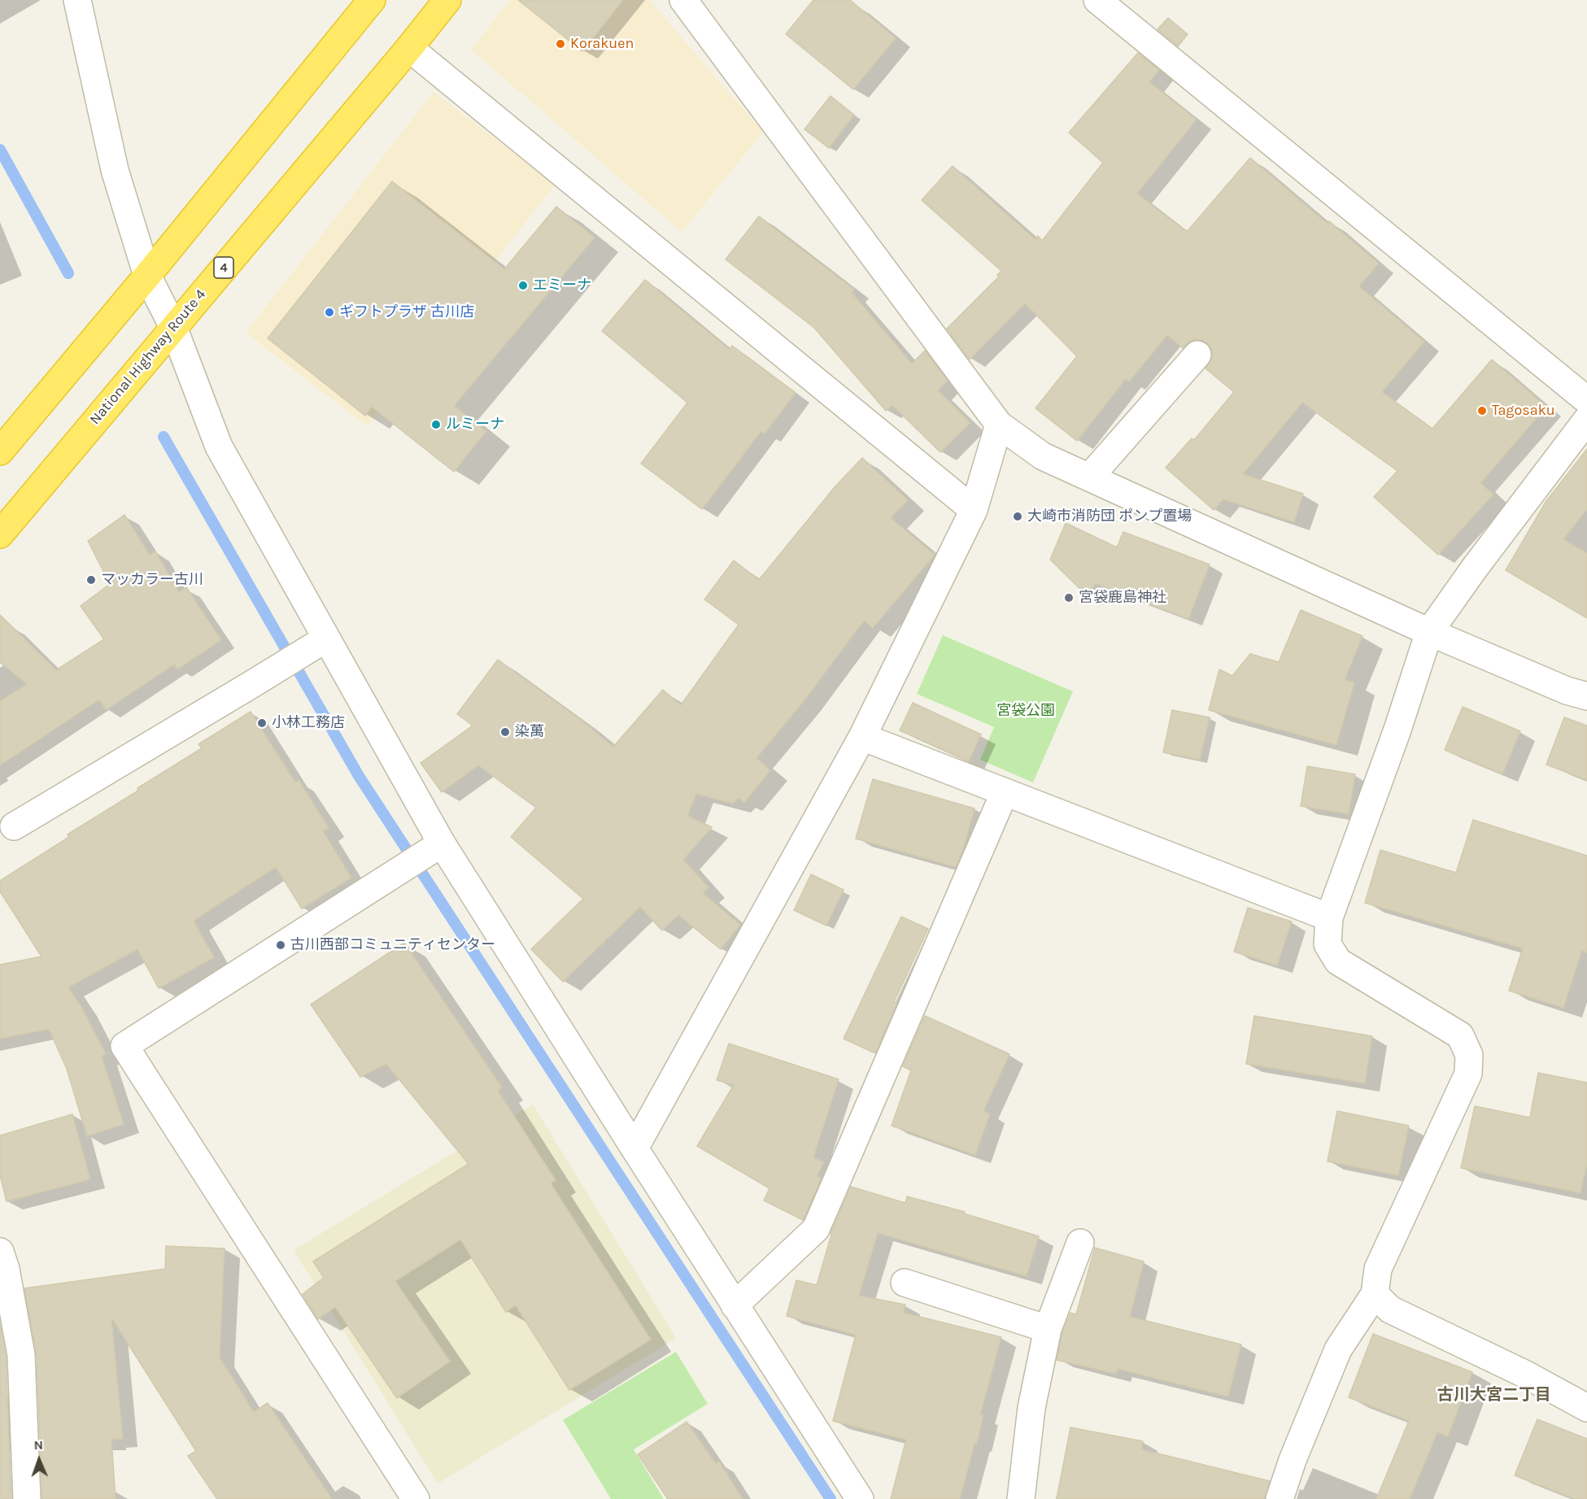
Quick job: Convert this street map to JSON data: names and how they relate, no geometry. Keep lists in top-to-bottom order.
{
  "streets": {
    "highway": ["4", "National Highway Route 4"]
  },
  "districts": ["古川大宮二丁目"],
  "parks": ["宮袋公園"],
  "places": [
    "Korakuen",
    "エミーナ",
    "ギフトプラザ 古川店",
    "Tagosaku",
    "ルミーナ",
    "大崎市消防団 ポンプ置場",
    "マッカラー古川",
    "宮袋鹿島神社",
    "小林工務店",
    "染萬",
    "古川西部コミュニティセンター"
  ],
  "north": "top"
}
